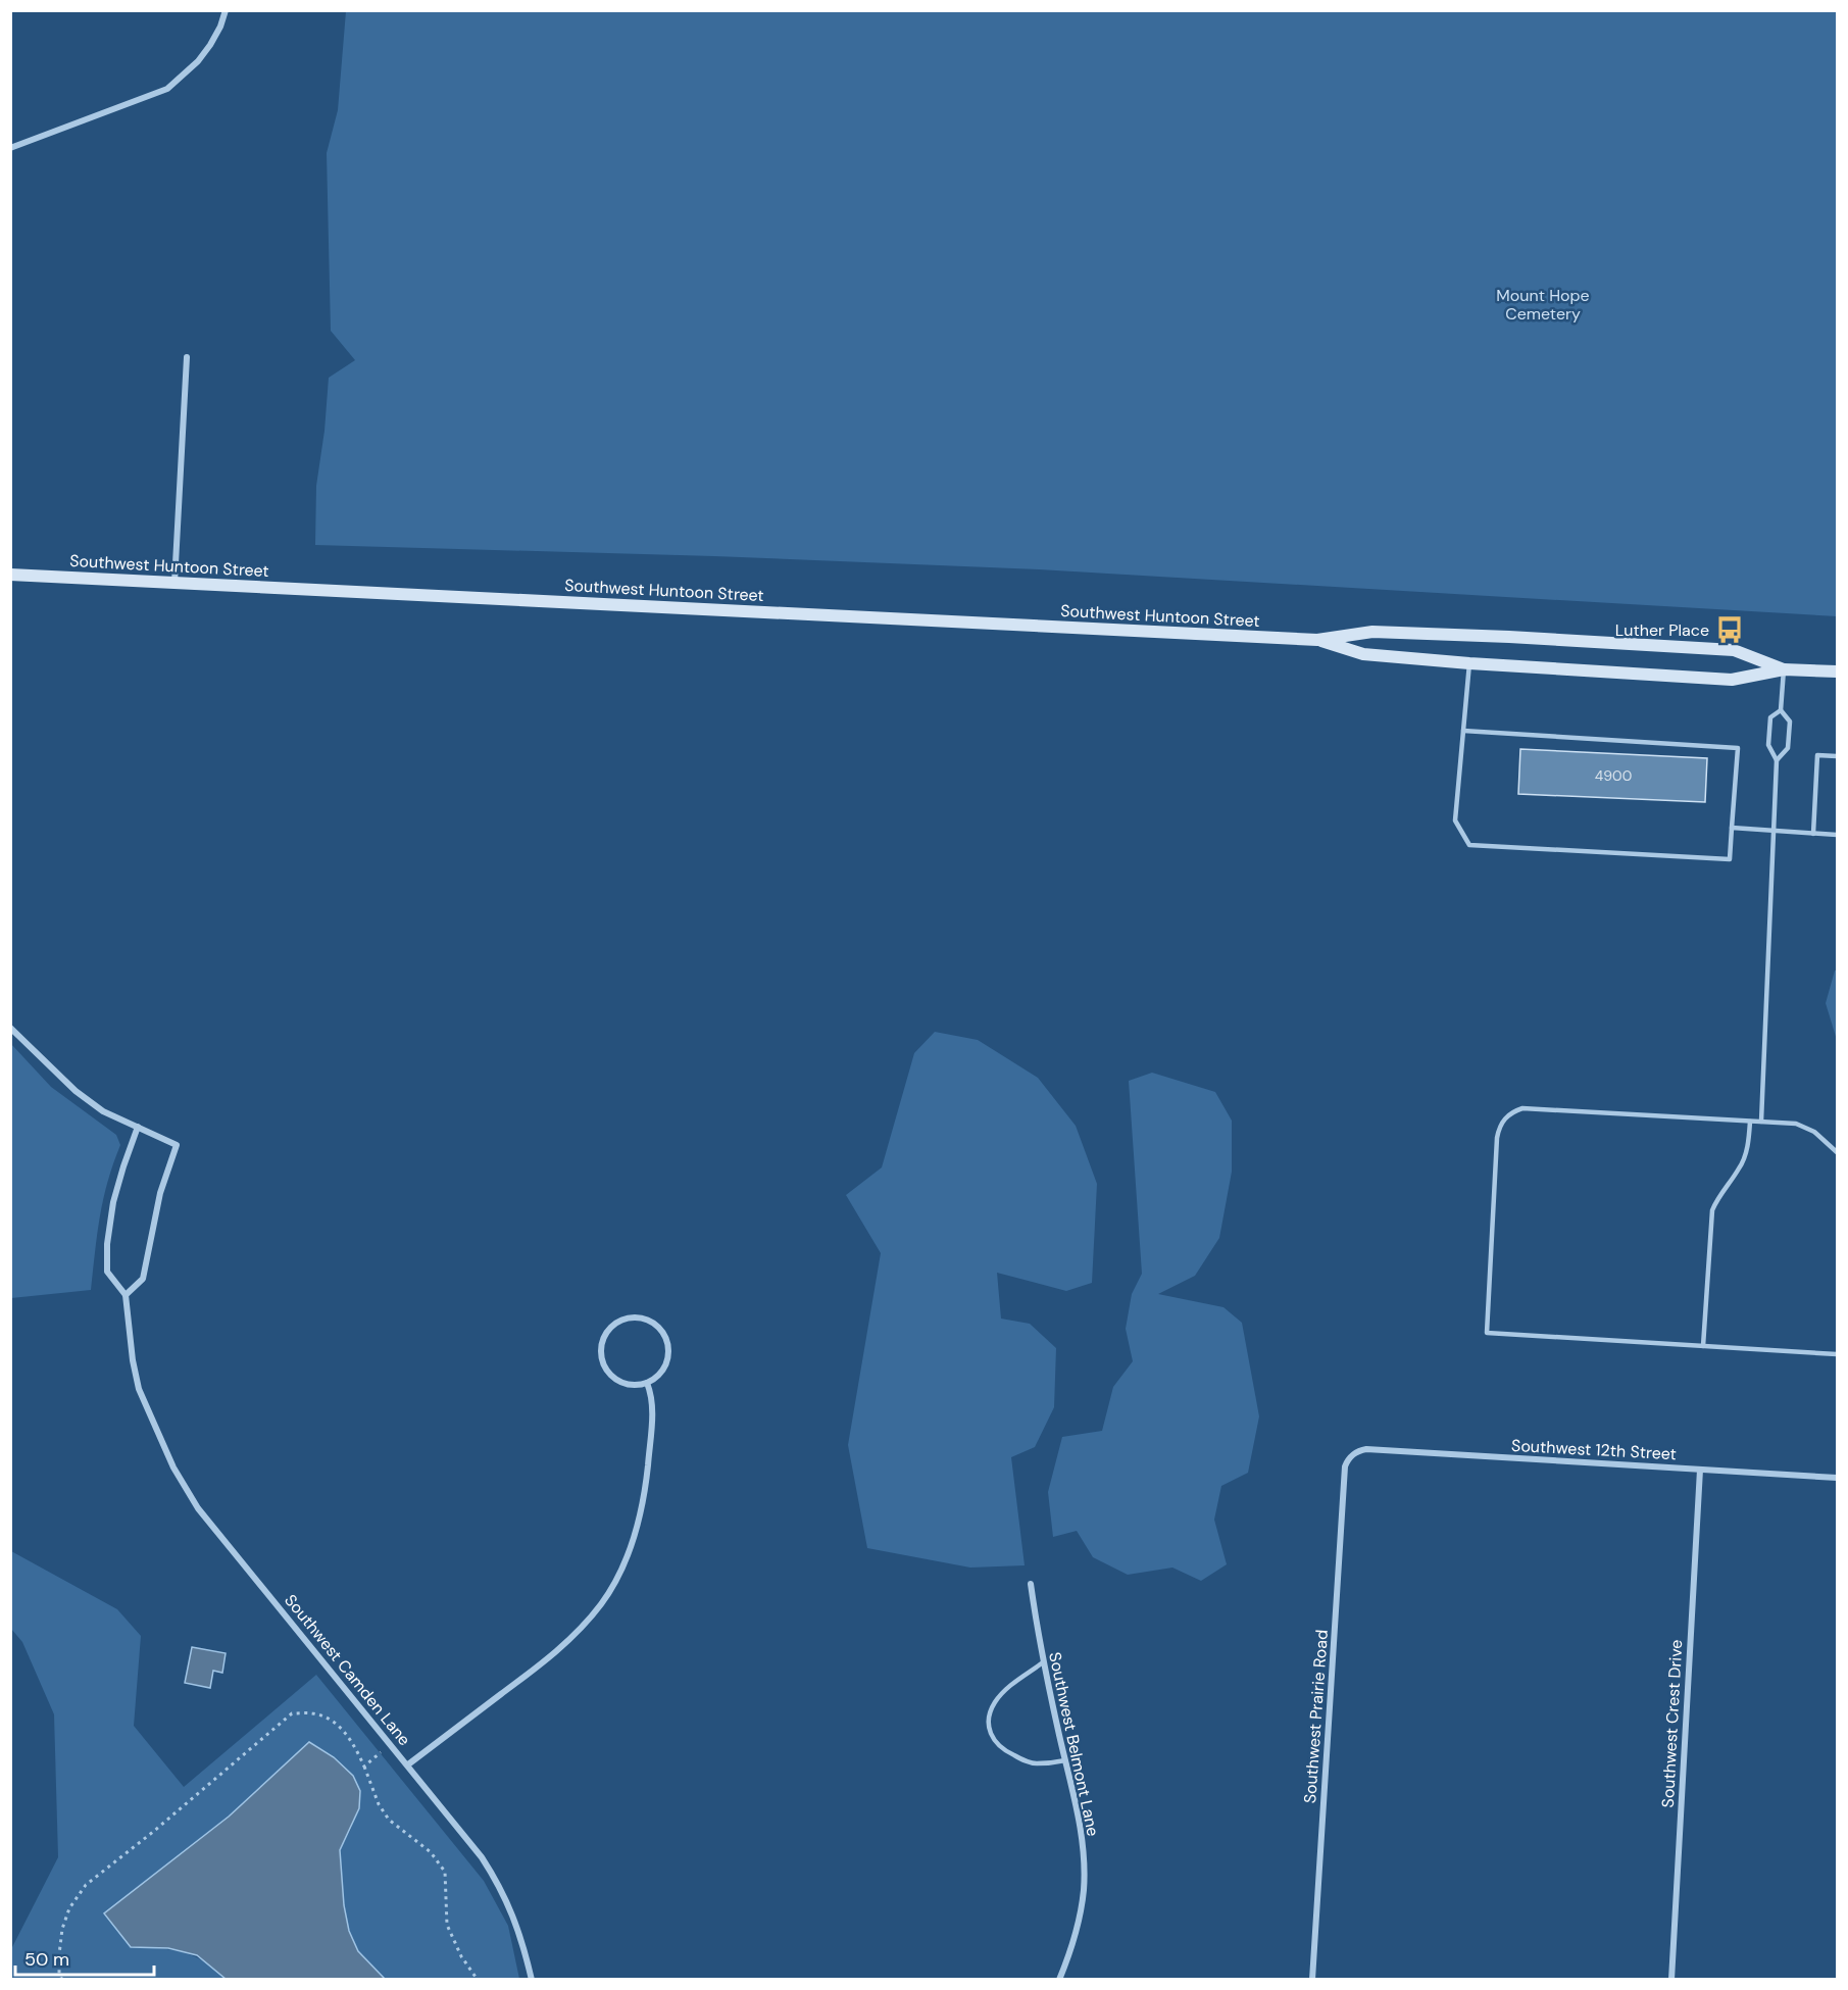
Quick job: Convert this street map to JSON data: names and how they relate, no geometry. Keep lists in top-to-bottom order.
{
  "streets": {
    "main road": ["Southwest Huntoon Street"],
    "street": [
      "Southwest 12th Street",
      "Southwest Camden Lane",
      "Southwest Prairie Road",
      "Southwest Crest Drive",
      "Southwest Belmont Lane"
    ]
  },
  "crossings": [
    ["Southwest 12th Street", "Southwest Prairie Road"],
    ["Southwest 12th Street", "Southwest Crest Drive"]
  ],
  "parks": ["Mount Hope Cemetery"],
  "places": {
    "bus stop": ["Luther Place"]
  },
  "house_numbers": ["4900"],
  "scale_bar": "50 m"
}
